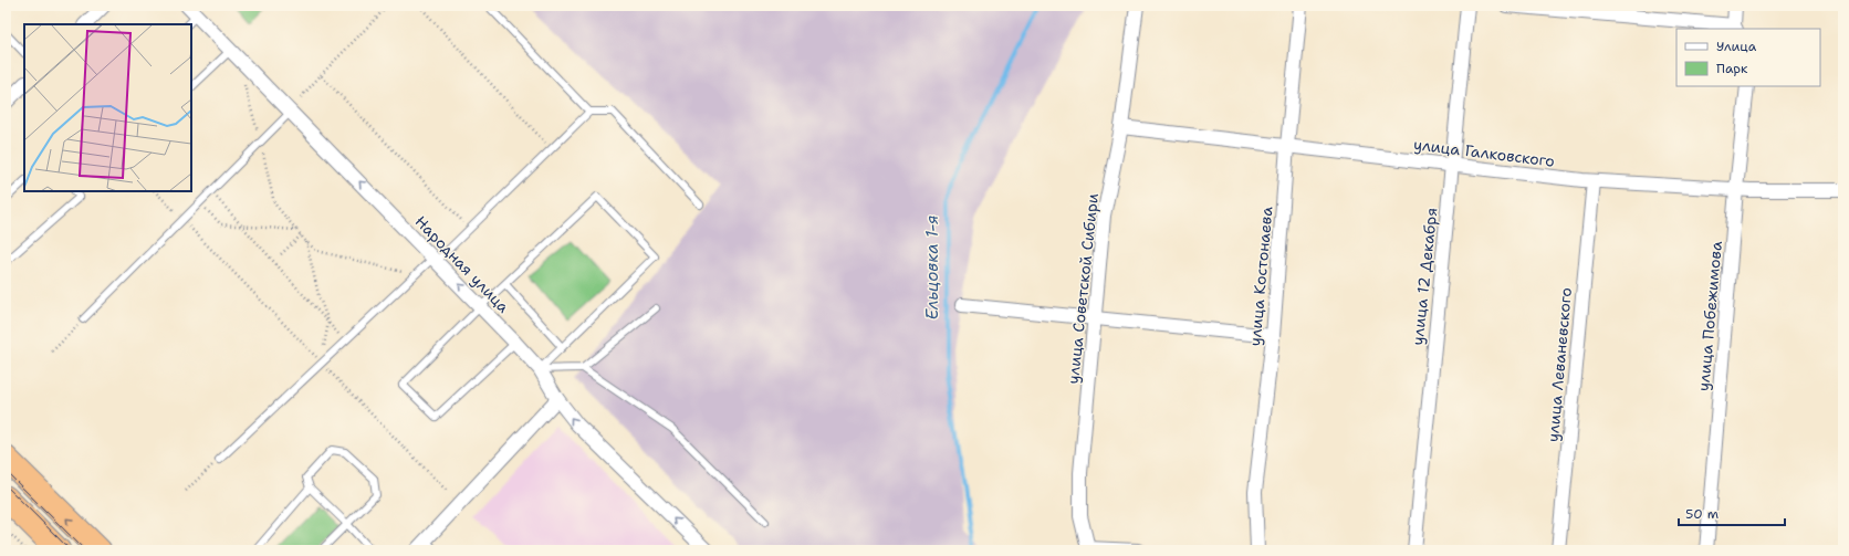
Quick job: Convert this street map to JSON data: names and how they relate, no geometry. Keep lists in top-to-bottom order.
{
  "streets": {
    "street": [
      "улица Галковского",
      "Народная улица",
      "улица Костонаева",
      "улица 12 Декабря",
      "улица Советской Сибири",
      "улица Побежимова",
      "улица Леваневского"
    ]
  },
  "crossings": [
    ["улица Галковского", "улица Костонаева"],
    ["улица Галковского", "улица 12 Декабря"],
    ["улица Галковского", "улица Советской Сибири"],
    ["улица Галковского", "улица Побежимова"],
    ["улица Галковского", "улица Леваневского"]
  ],
  "one_way": ["Народная улица"],
  "water": ["Ельцовка 1-я"],
  "legend": ["Улица", "Парк"],
  "scale_bar": "50 m"
}
